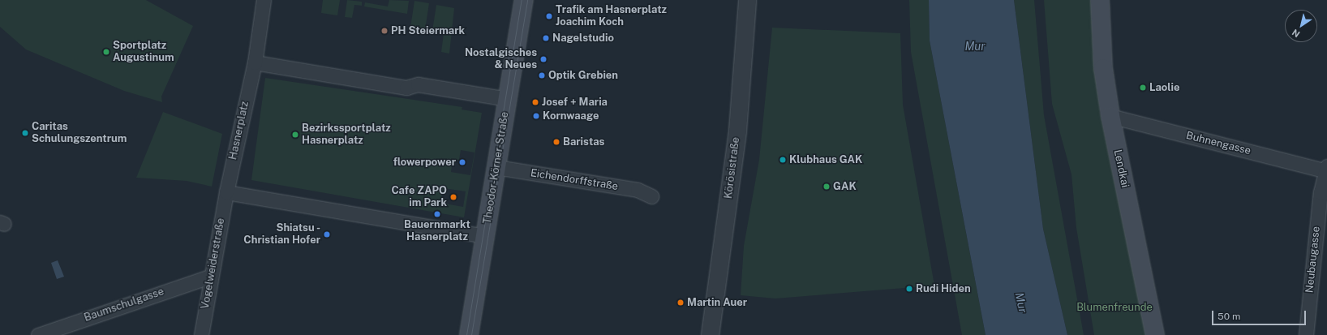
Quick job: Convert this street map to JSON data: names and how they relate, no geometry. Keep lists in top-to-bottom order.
{
  "streets": {
    "main road": ["Theodor-Körner-Straße", "Lendkai"],
    "street": [
      "Hasnerplatz",
      "Buhnengasse",
      "Körösistraße",
      "Eichendorffstraße",
      "Neubaugasse",
      "Vogelweiderstraße",
      "Baumschulgasse"
    ]
  },
  "crossings": [
    ["Hasnerplatz", "Vogelweiderstraße"],
    ["Buhnengasse", "Lendkai"],
    ["Buhnengasse", "Neubaugasse"],
    ["Theodor-Körner-Straße", "Eichendorffstraße"],
    ["Vogelweiderstraße", "Baumschulgasse"]
  ],
  "water": ["Mur"],
  "parks": ["Blumenfreunde"],
  "places": [
    "Trafik am Hasnerplatz Joachim Koch",
    "PH Steiermark",
    "Nagelstudio",
    "Sportplatz Augustinum",
    "Nostalgisches & Neues",
    "Optik Grebien",
    "Laolie",
    "Josef + Maria",
    "Kornwaage",
    "Caritas Schulungszentrum",
    "Bezirkssportplatz Hasnerplatz",
    "Baristas",
    "Klubhaus GAK",
    "flowerpower",
    "GAK",
    "Cafe ZAPO im Park",
    "Bauernmarkt Hasnerplatz",
    "Shiatsu - Christian Hofer",
    "Rudi Hiden",
    "Martin Auer"
  ],
  "scale_bar": "50 m",
  "north": "bottom left"
}
